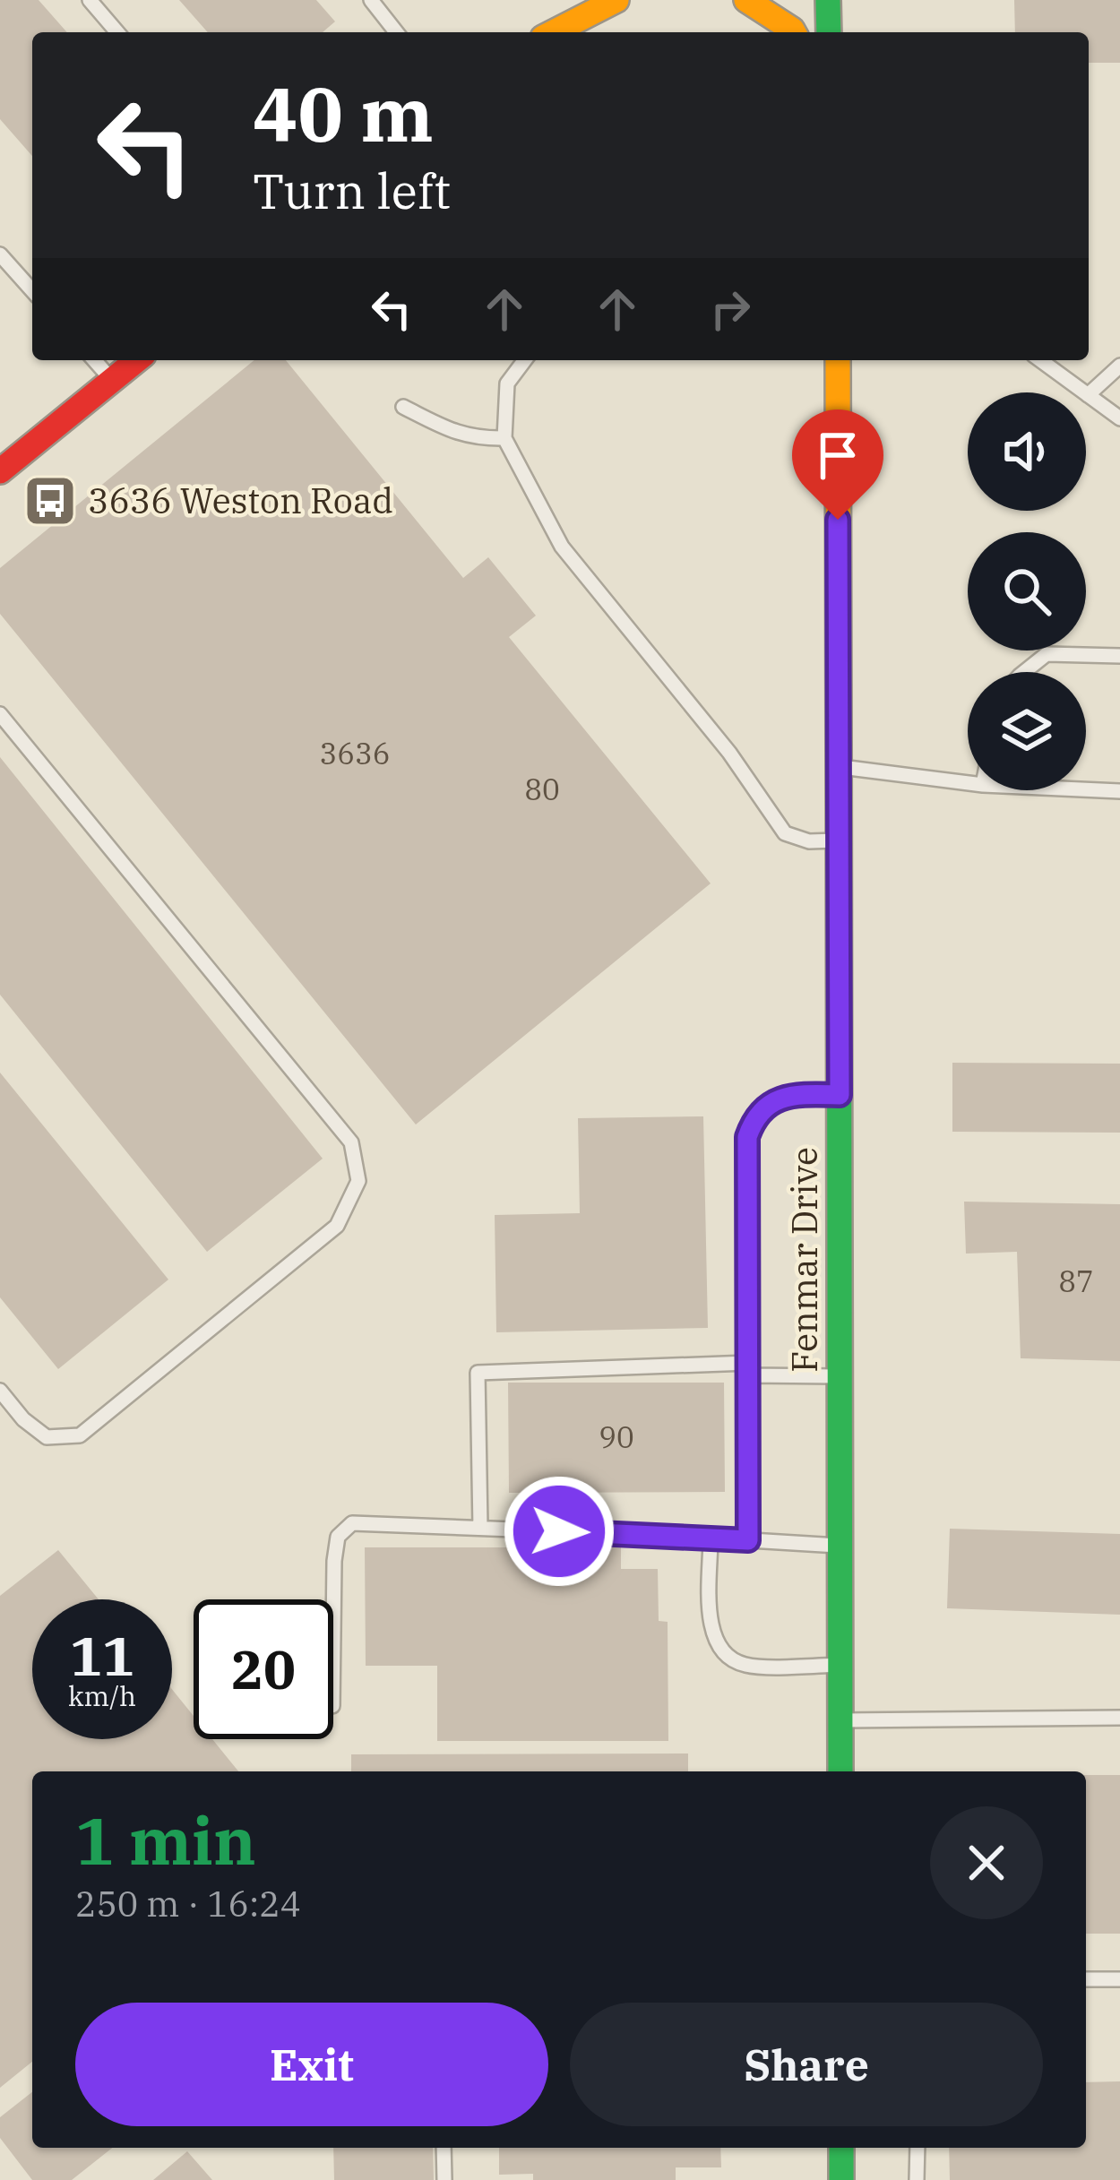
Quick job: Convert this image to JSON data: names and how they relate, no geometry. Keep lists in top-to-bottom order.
{
  "streets": {
    "street": ["Fenmar Drive"]
  },
  "places": {
    "bus stop": ["3636 Weston Road"]
  },
  "house_numbers": [
    "3636",
    "80",
    "87",
    "90"
  ],
  "page": {
    "turn": ["40 m", "Turn left"],
    "speed": "11 km/h",
    "limit": "20",
    "heading": ["1 min", "250 m · 16:24"],
    "buttons": ["Exit", "Share"]
  }
}
